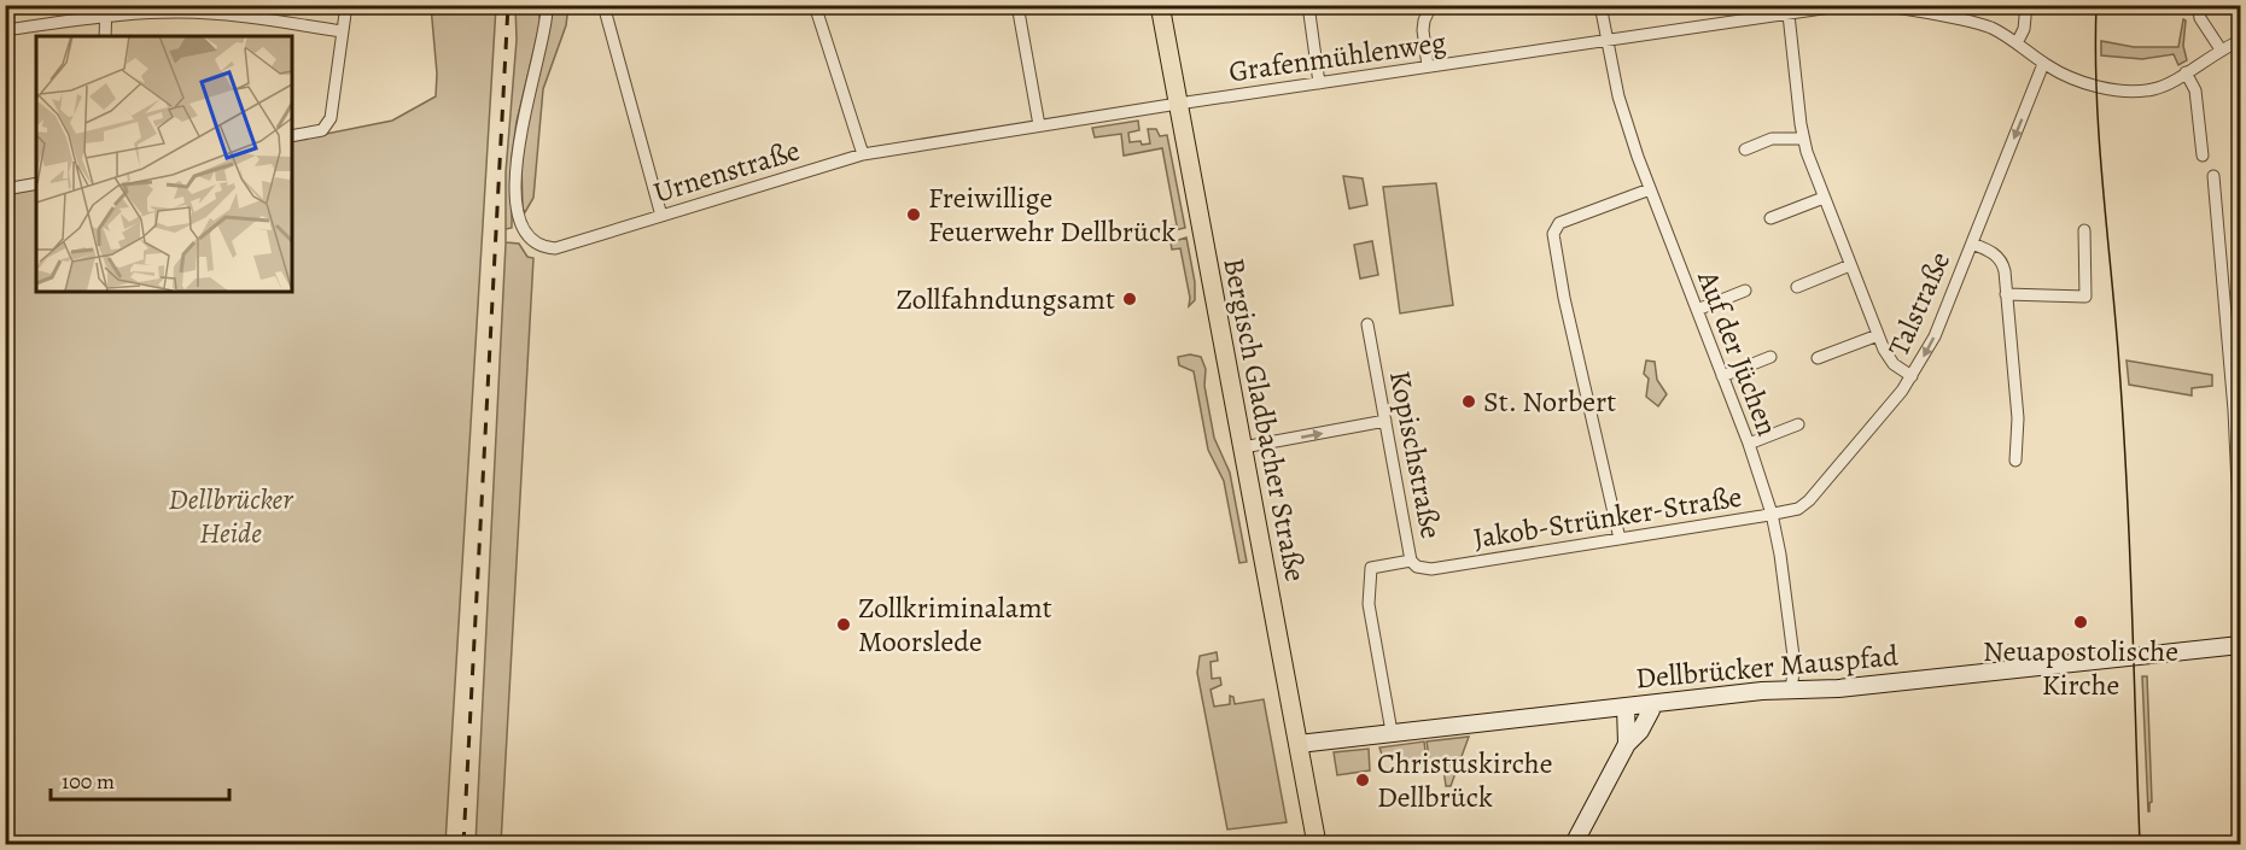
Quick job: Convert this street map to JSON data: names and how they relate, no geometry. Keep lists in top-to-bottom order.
{
  "streets": {
    "main road": ["Bergisch Gladbacher Straße", "Dellbrücker Mauspfad"],
    "street": [
      "Grafenmühlenweg",
      "Urnenstraße",
      "Talstraße",
      "Auf der Jüchen",
      "Kopischstraße",
      "Jakob-Strünker-Straße"
    ]
  },
  "crossings": [
    ["Grafenmühlenweg", "Urnenstraße"],
    ["Grafenmühlenweg", "Auf der Jüchen"],
    ["Grafenmühlenweg", "Bergisch Gladbacher Straße"],
    ["Urnenstraße", "Bergisch Gladbacher Straße"],
    ["Talstraße", "Auf der Jüchen"],
    ["Talstraße", "Jakob-Strünker-Straße"],
    ["Auf der Jüchen", "Jakob-Strünker-Straße"],
    ["Auf der Jüchen", "Dellbrücker Mauspfad"],
    ["Bergisch Gladbacher Straße", "Dellbrücker Mauspfad"],
    ["Kopischstraße", "Jakob-Strünker-Straße"],
    ["Kopischstraße", "Dellbrücker Mauspfad"]
  ],
  "one_way": ["Talstraße"],
  "parks": ["Dellbrücker Heide"],
  "places": [
    "Freiwillige Feuerwehr Dellbrück",
    "Zollfahndungsamt",
    "St. Norbert",
    "Neuapostolische Kirche",
    "Zollkriminalamt Moorslede",
    "Christuskirche Dellbrück"
  ],
  "scale_bar": "100 m"
}
